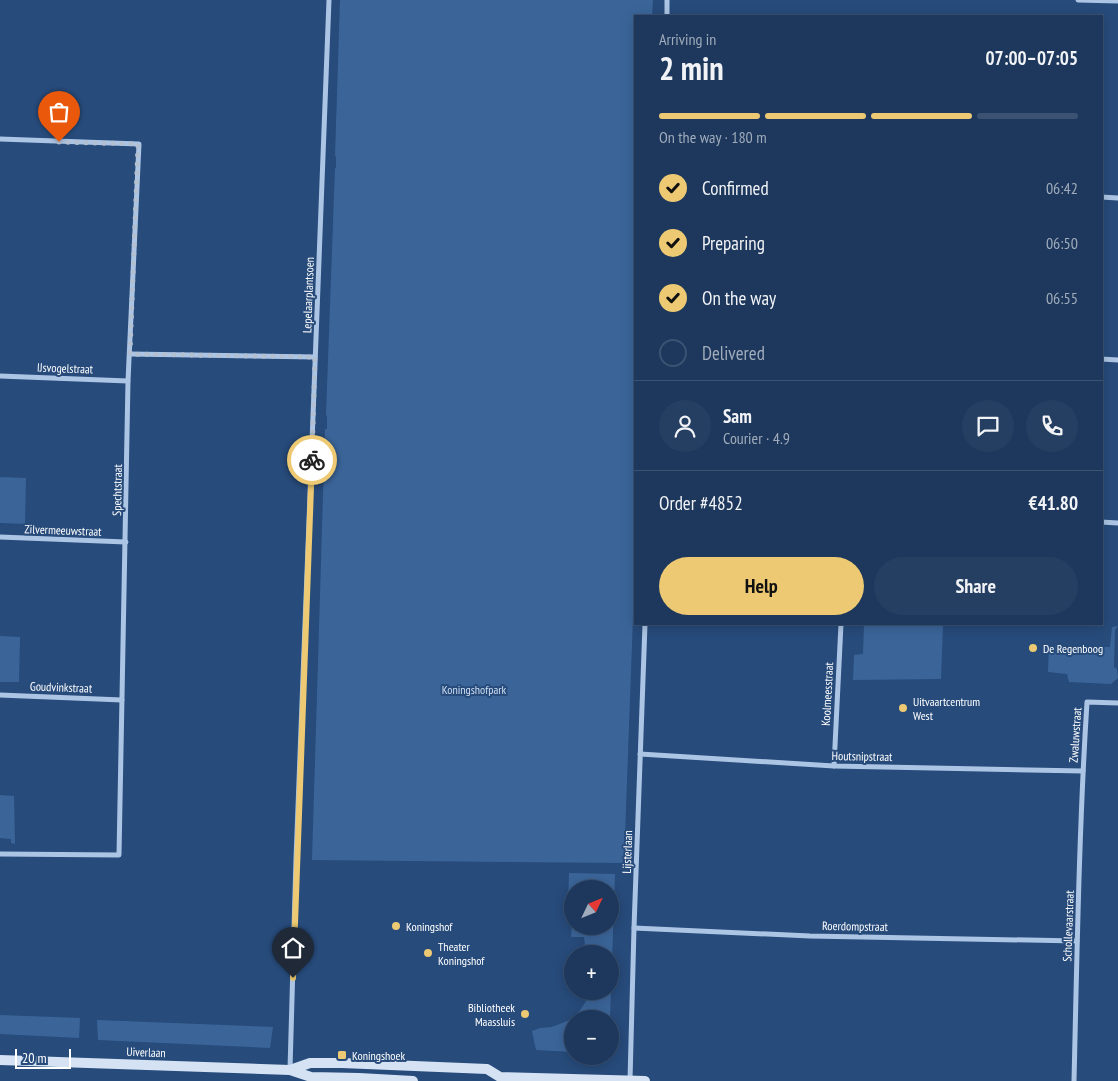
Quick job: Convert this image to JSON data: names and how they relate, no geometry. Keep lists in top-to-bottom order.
{
  "streets": {
    "street": [
      "Lepelaarplantsoen",
      "IJsvogelstraat",
      "Spechtstraat",
      "Zilvermeeuwstraat",
      "Goudvinkstraat",
      "Koolmeesstraat",
      "Zwaluwstraat",
      "Houtsnipstraat",
      "Lijsterlaan",
      "Roerdompstraat",
      "Schollevaarstraat",
      "Uiverlaan"
    ]
  },
  "crossings": [
    ["Lepelaarplantsoen", "Uiverlaan"],
    ["IJsvogelstraat", "Spechtstraat"],
    ["Spechtstraat", "Zilvermeeuwstraat"],
    ["Spechtstraat", "Goudvinkstraat"],
    ["Koolmeesstraat", "Houtsnipstraat"],
    ["Zwaluwstraat", "Houtsnipstraat"],
    ["Zwaluwstraat", "Schollevaarstraat"],
    ["Houtsnipstraat", "Lijsterlaan"],
    ["Houtsnipstraat", "Schollevaarstraat"],
    ["Lijsterlaan", "Roerdompstraat"],
    ["Lijsterlaan", "Uiverlaan"],
    ["Roerdompstraat", "Schollevaarstraat"]
  ],
  "parks": ["Koningshofpark"],
  "places": {
    "other": [
      "De Regenboog",
      "Uitvaartcentrum West",
      "Koningshof",
      "Theater Koningshof",
      "Bibliotheek Maassluis"
    ],
    "transit": ["Koningshoek"]
  },
  "scale_bar": "20 m",
  "north": "top right",
  "page": {
    "heading": ["2 min", "Arriving in", "07:00–07:05"],
    "panel": [
      "Sam",
      "Courier · 4.9",
      "Order #4852",
      "€41.80"
    ],
    "bar": "On the way · 180 m",
    "list": [
      ["Confirmed", "06:42"],
      ["Preparing", "06:50"],
      ["On the way", "06:55"],
      "Delivered"
    ],
    "buttons": ["Help", "Share"],
    "map_buttons": ["+", "−"],
    "scale": "20 m"
  }
}
